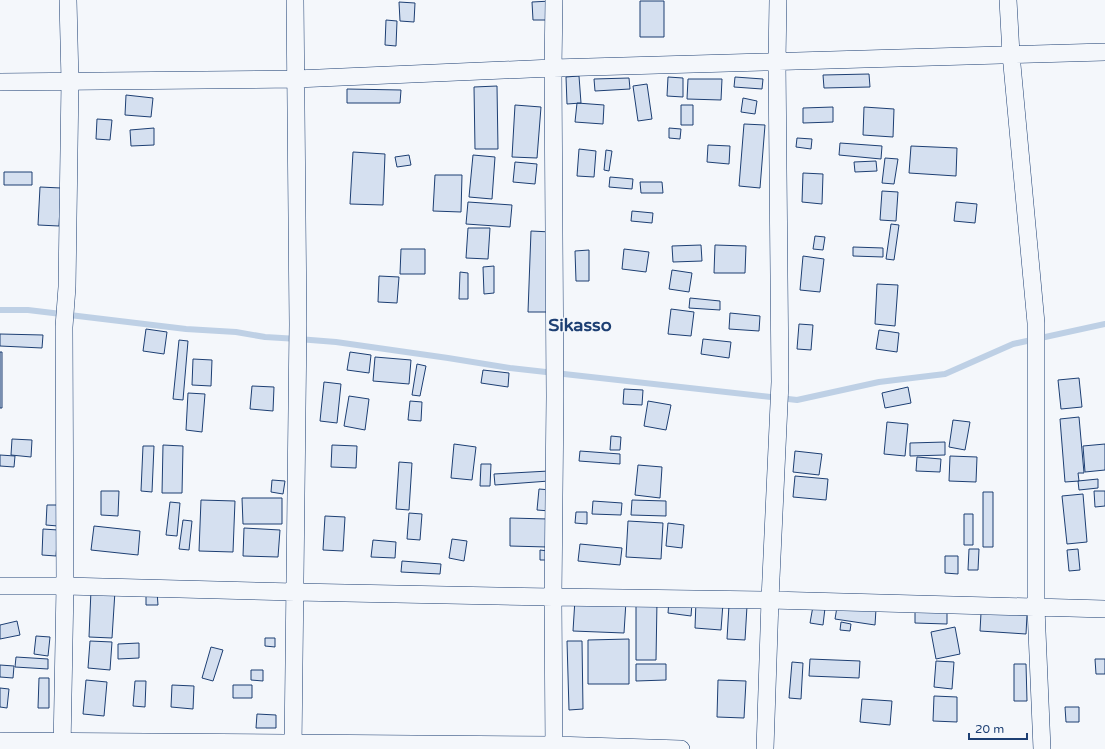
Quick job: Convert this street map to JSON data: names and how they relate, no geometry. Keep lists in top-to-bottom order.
{
  "districts": ["Sikasso"],
  "scale_bar": "20 m"
}
